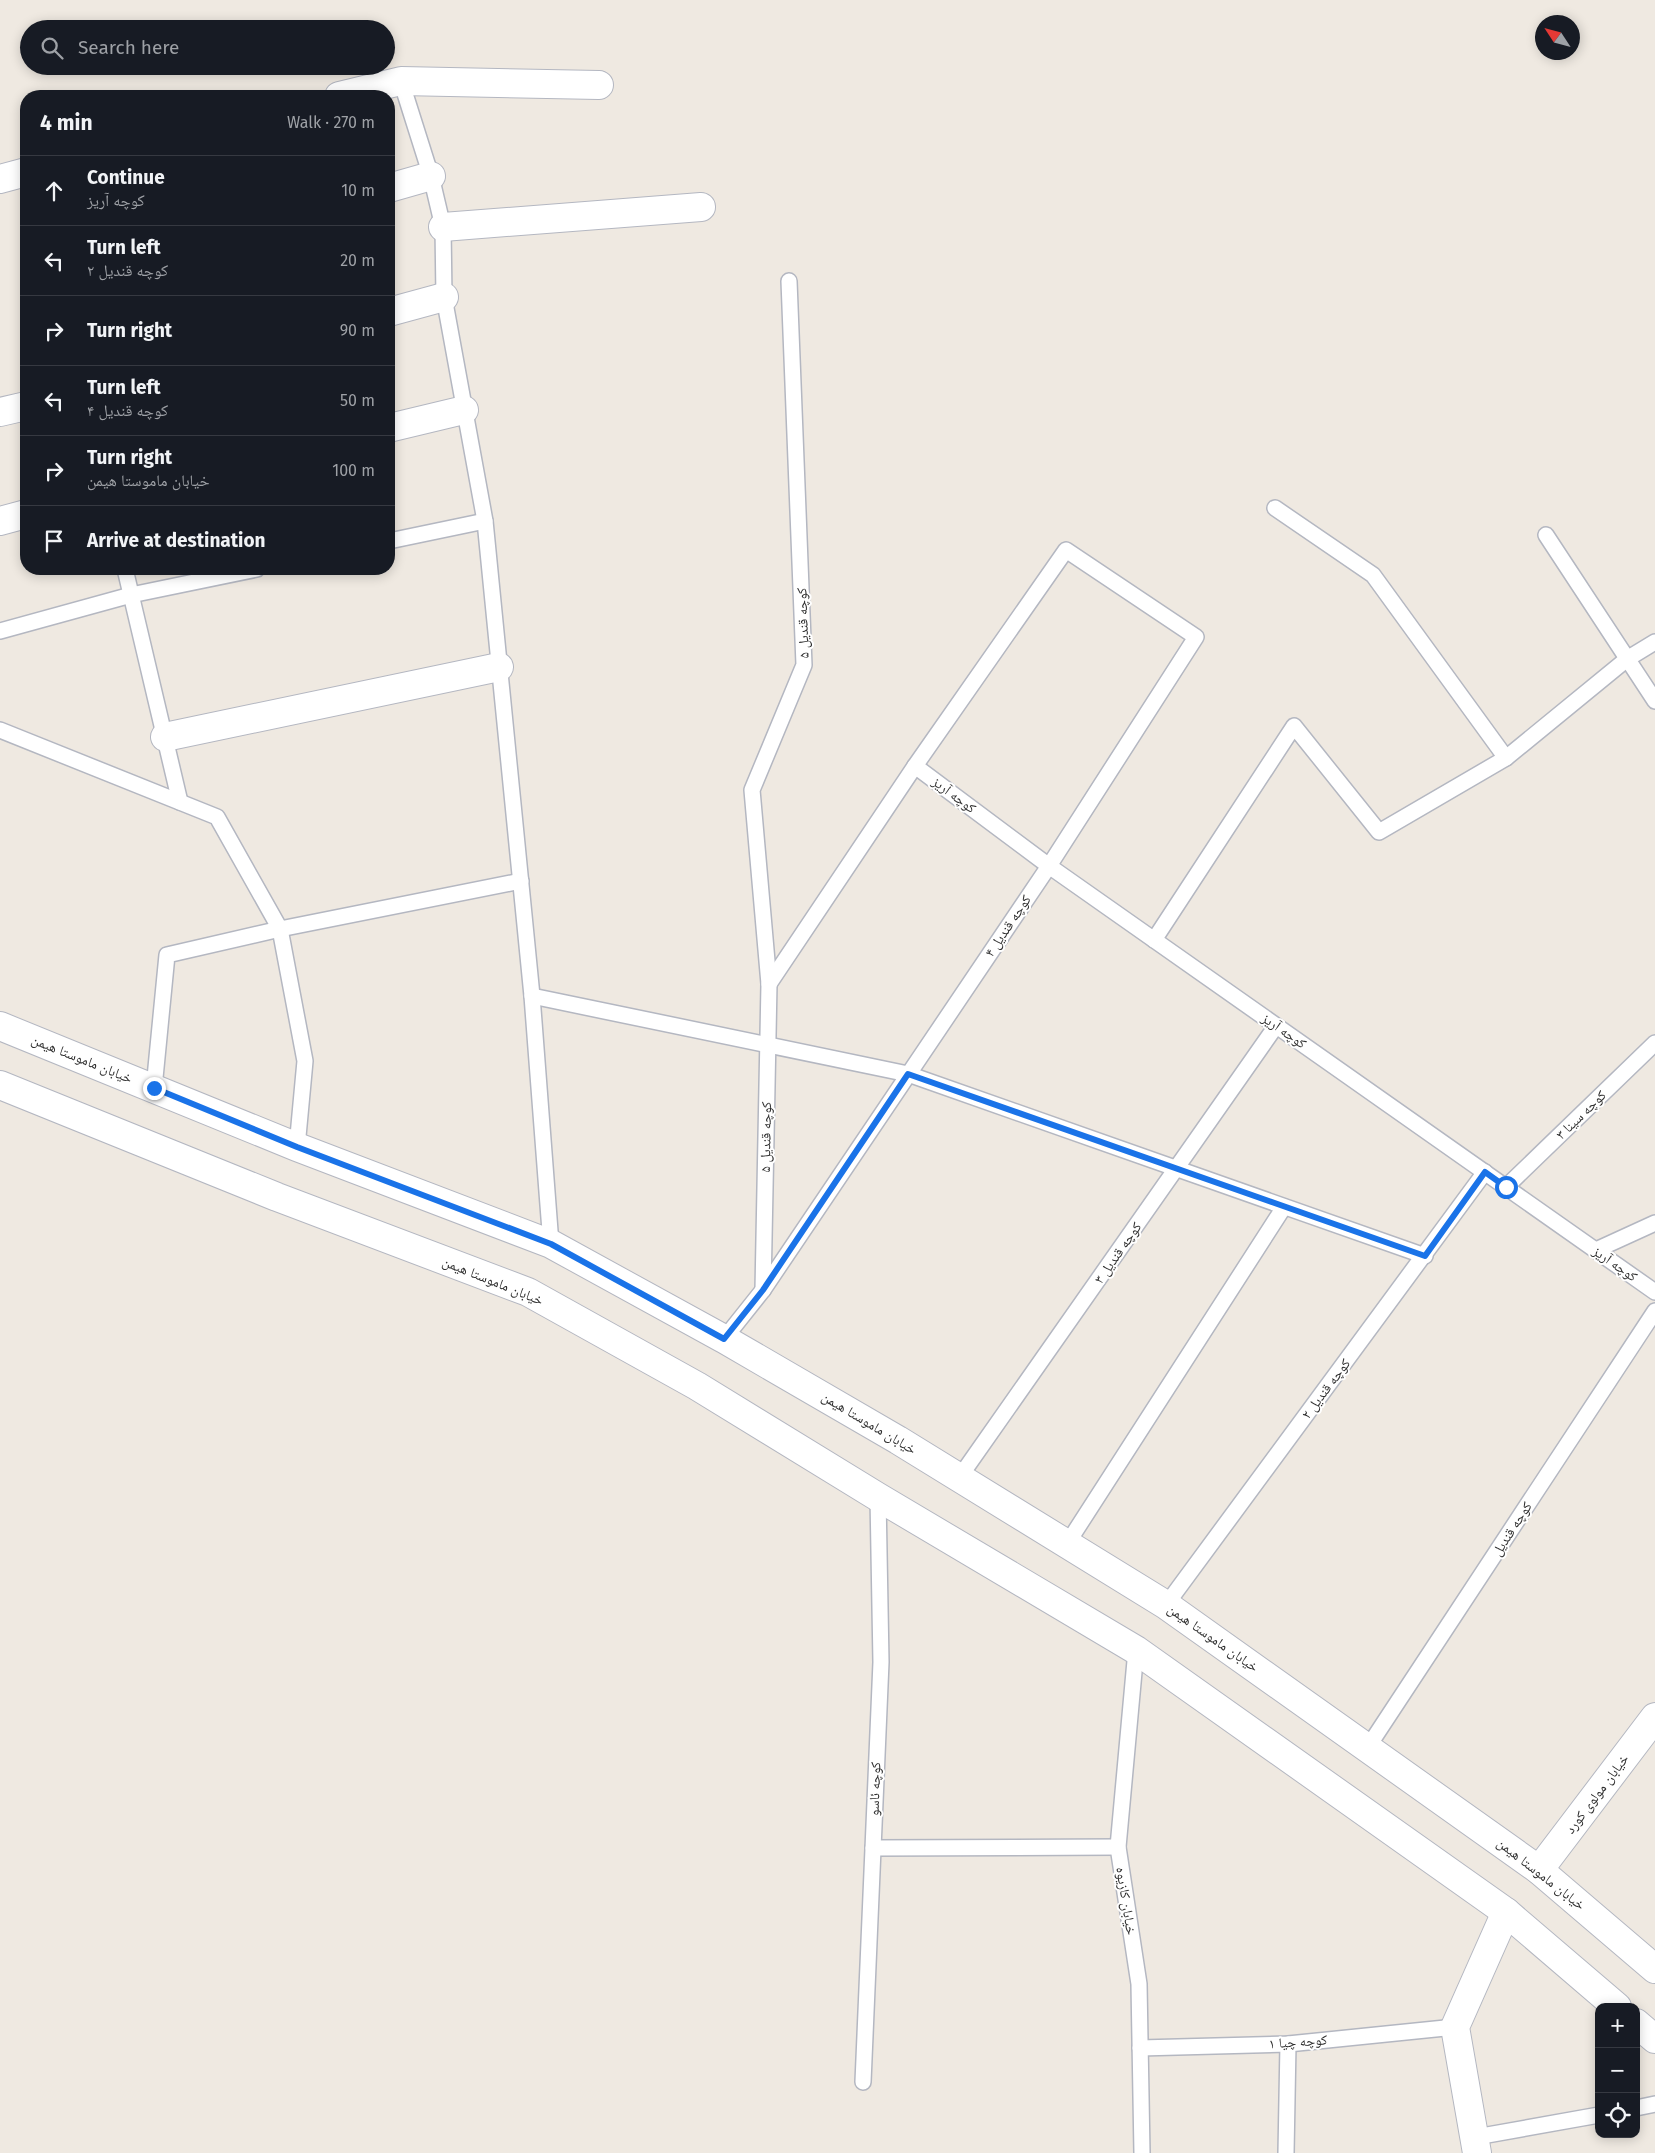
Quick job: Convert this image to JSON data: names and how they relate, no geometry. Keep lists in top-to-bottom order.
{
  "streets": {
    "street": ["خیابان ماموستا هیمن", "خیابان مولوی کورد"],
    "lane": [
      "کوچه قندیل ۵",
      "کوچه آریز",
      "کوچه قندیل ۴",
      "کوچه سینا ۳",
      "کوچه قندیل ۳",
      "کوچه قندیل ۲",
      "کوچه قندیل",
      "کوچه ئاسو",
      "خیابان کازیوه",
      "کوچه چیا ۱"
    ]
  },
  "crossings": [
    ["کوچه قندیل ۵", "کوچه قندیل ۴"],
    ["کوچه آریز", "کوچه قندیل ۴"],
    ["کوچه آریز", "کوچه سینا ۳"],
    ["کوچه آریز", "کوچه قندیل ۳"],
    ["کوچه آریز", "کوچه قندیل ۲"],
    ["کوچه قندیل ۴", "خیابان ماموستا هیمن"],
    ["خیابان ماموستا هیمن", "کوچه قندیل ۳"],
    ["خیابان ماموستا هیمن", "کوچه قندیل ۲"],
    ["خیابان ماموستا هیمن", "کوچه قندیل"],
    ["خیابان ماموستا هیمن", "کوچه ئاسو"],
    ["خیابان ماموستا هیمن", "خیابان مولوی کورد"],
    ["خیابان ماموستا هیمن", "خیابان کازیوه"],
    ["خیابان کازیوه", "کوچه چیا ۱"]
  ],
  "north": "top left",
  "page": {
    "search": "Search here",
    "heading": ["4 min", "Walk · 270 m"],
    "list": [
      ["Continue", "کوچه آریز", "10 m"],
      ["Turn left", "کوچه قندیل ۲", "20 m"],
      ["Turn right", "90 m"],
      ["Turn left", "کوچه قندیل ۴", "50 m"],
      ["Turn right", "خیابان ماموستا هیمن", "100 m"],
      "Arrive at destination"
    ],
    "map_buttons": ["+", "−"]
  }
}
